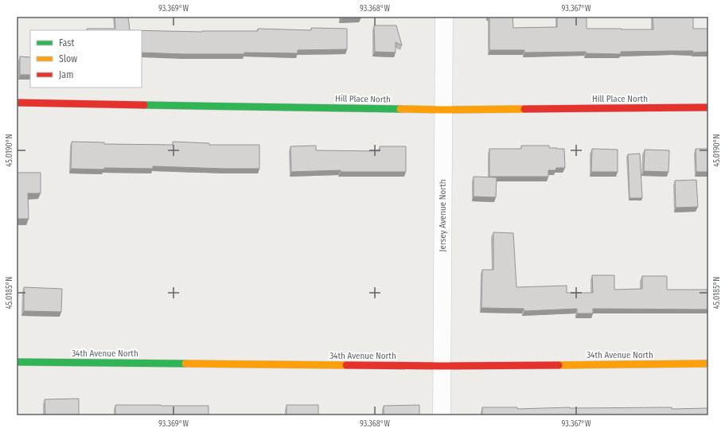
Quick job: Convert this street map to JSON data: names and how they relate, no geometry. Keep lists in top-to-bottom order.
{
  "streets": {
    "street": ["Hill Place North", "Jersey Avenue North", "34th Avenue North"]
  },
  "crossings": [
    ["Hill Place North", "Jersey Avenue North"],
    ["Jersey Avenue North", "34th Avenue North"]
  ],
  "legend": ["Fast", "Slow", "Jam"],
  "coordinates": [
    "93.369°W",
    "93.368°W",
    "93.367°W",
    "45.0190°N",
    "45.0185°N"
  ]
}
